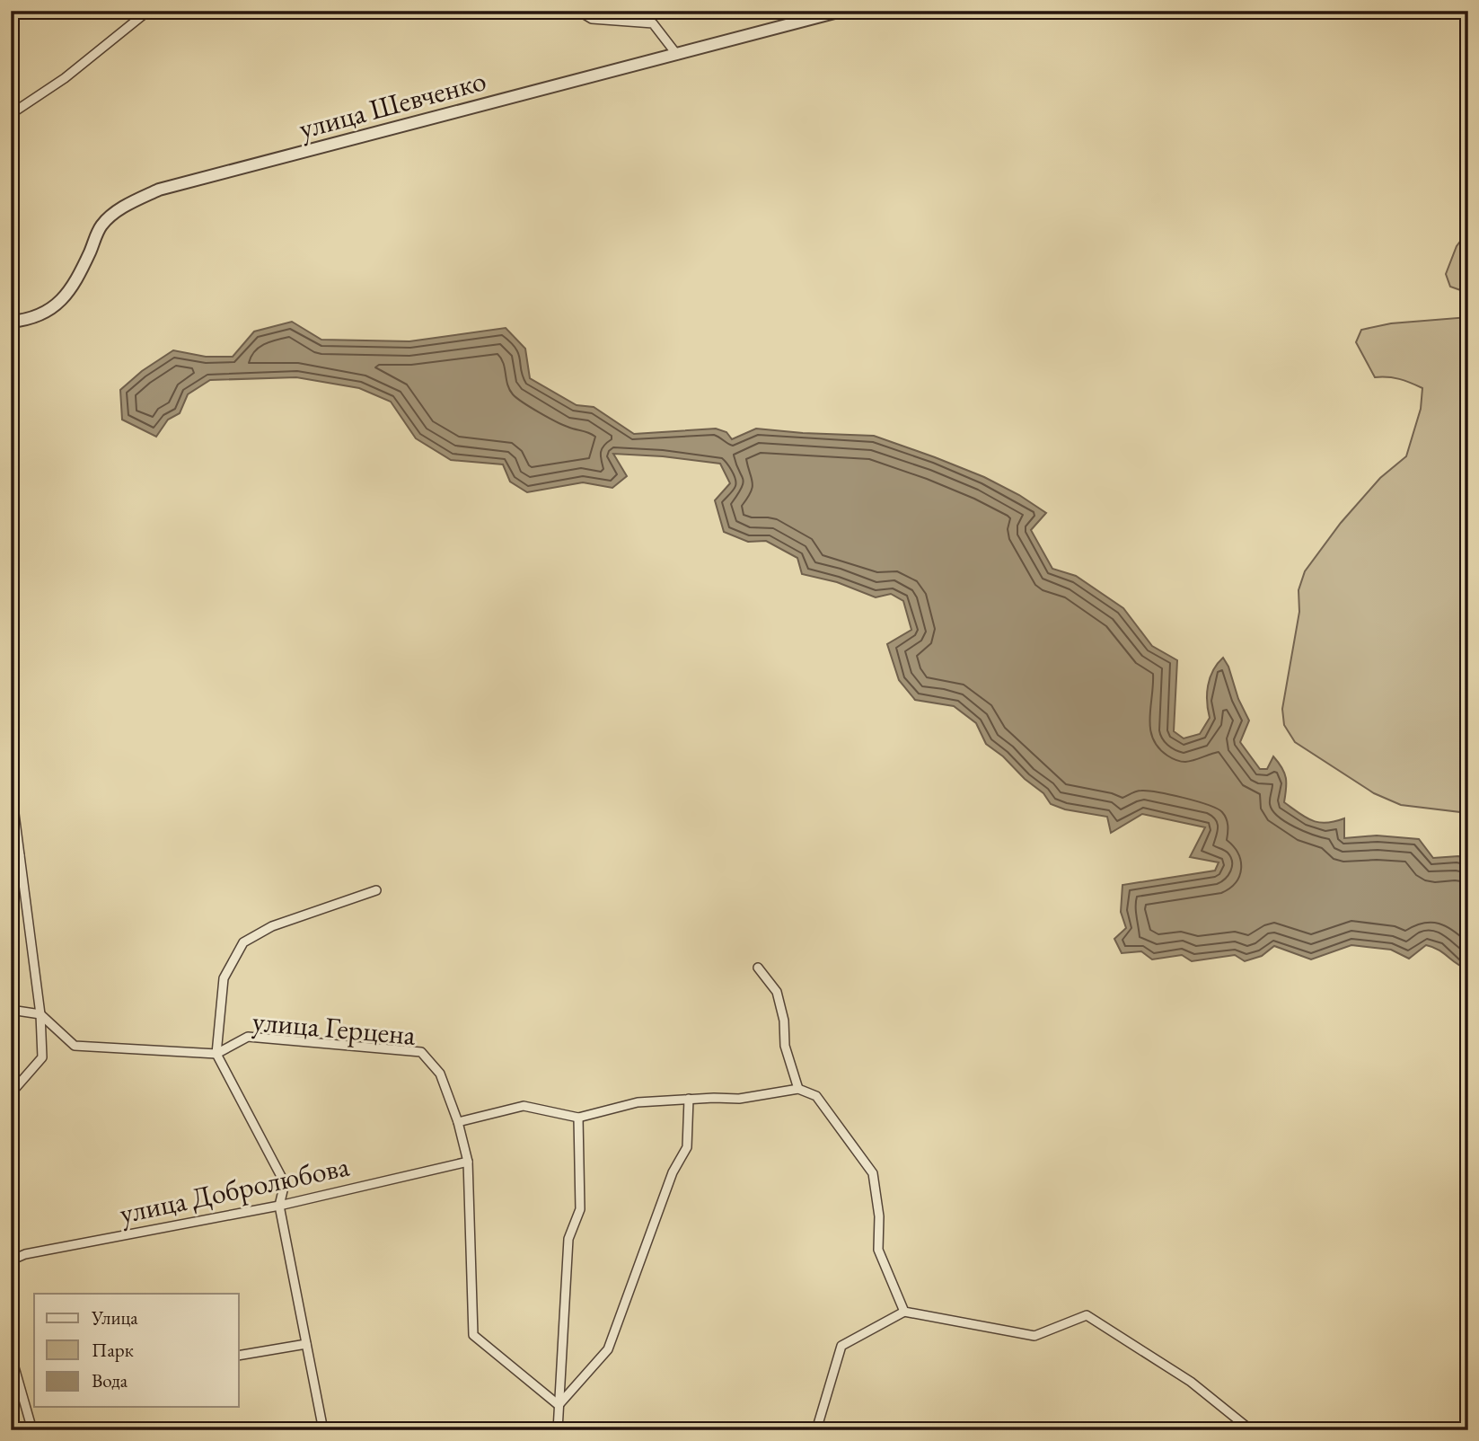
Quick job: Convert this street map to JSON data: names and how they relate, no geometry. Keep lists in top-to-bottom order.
{
  "streets": {
    "street": ["улица Шевченко", "улица Герцена", "улица Добролюбова"]
  },
  "crossings": [
    ["улица Герцена", "улица Добролюбова"]
  ],
  "legend": ["Улица", "Парк", "Вода"]
}
